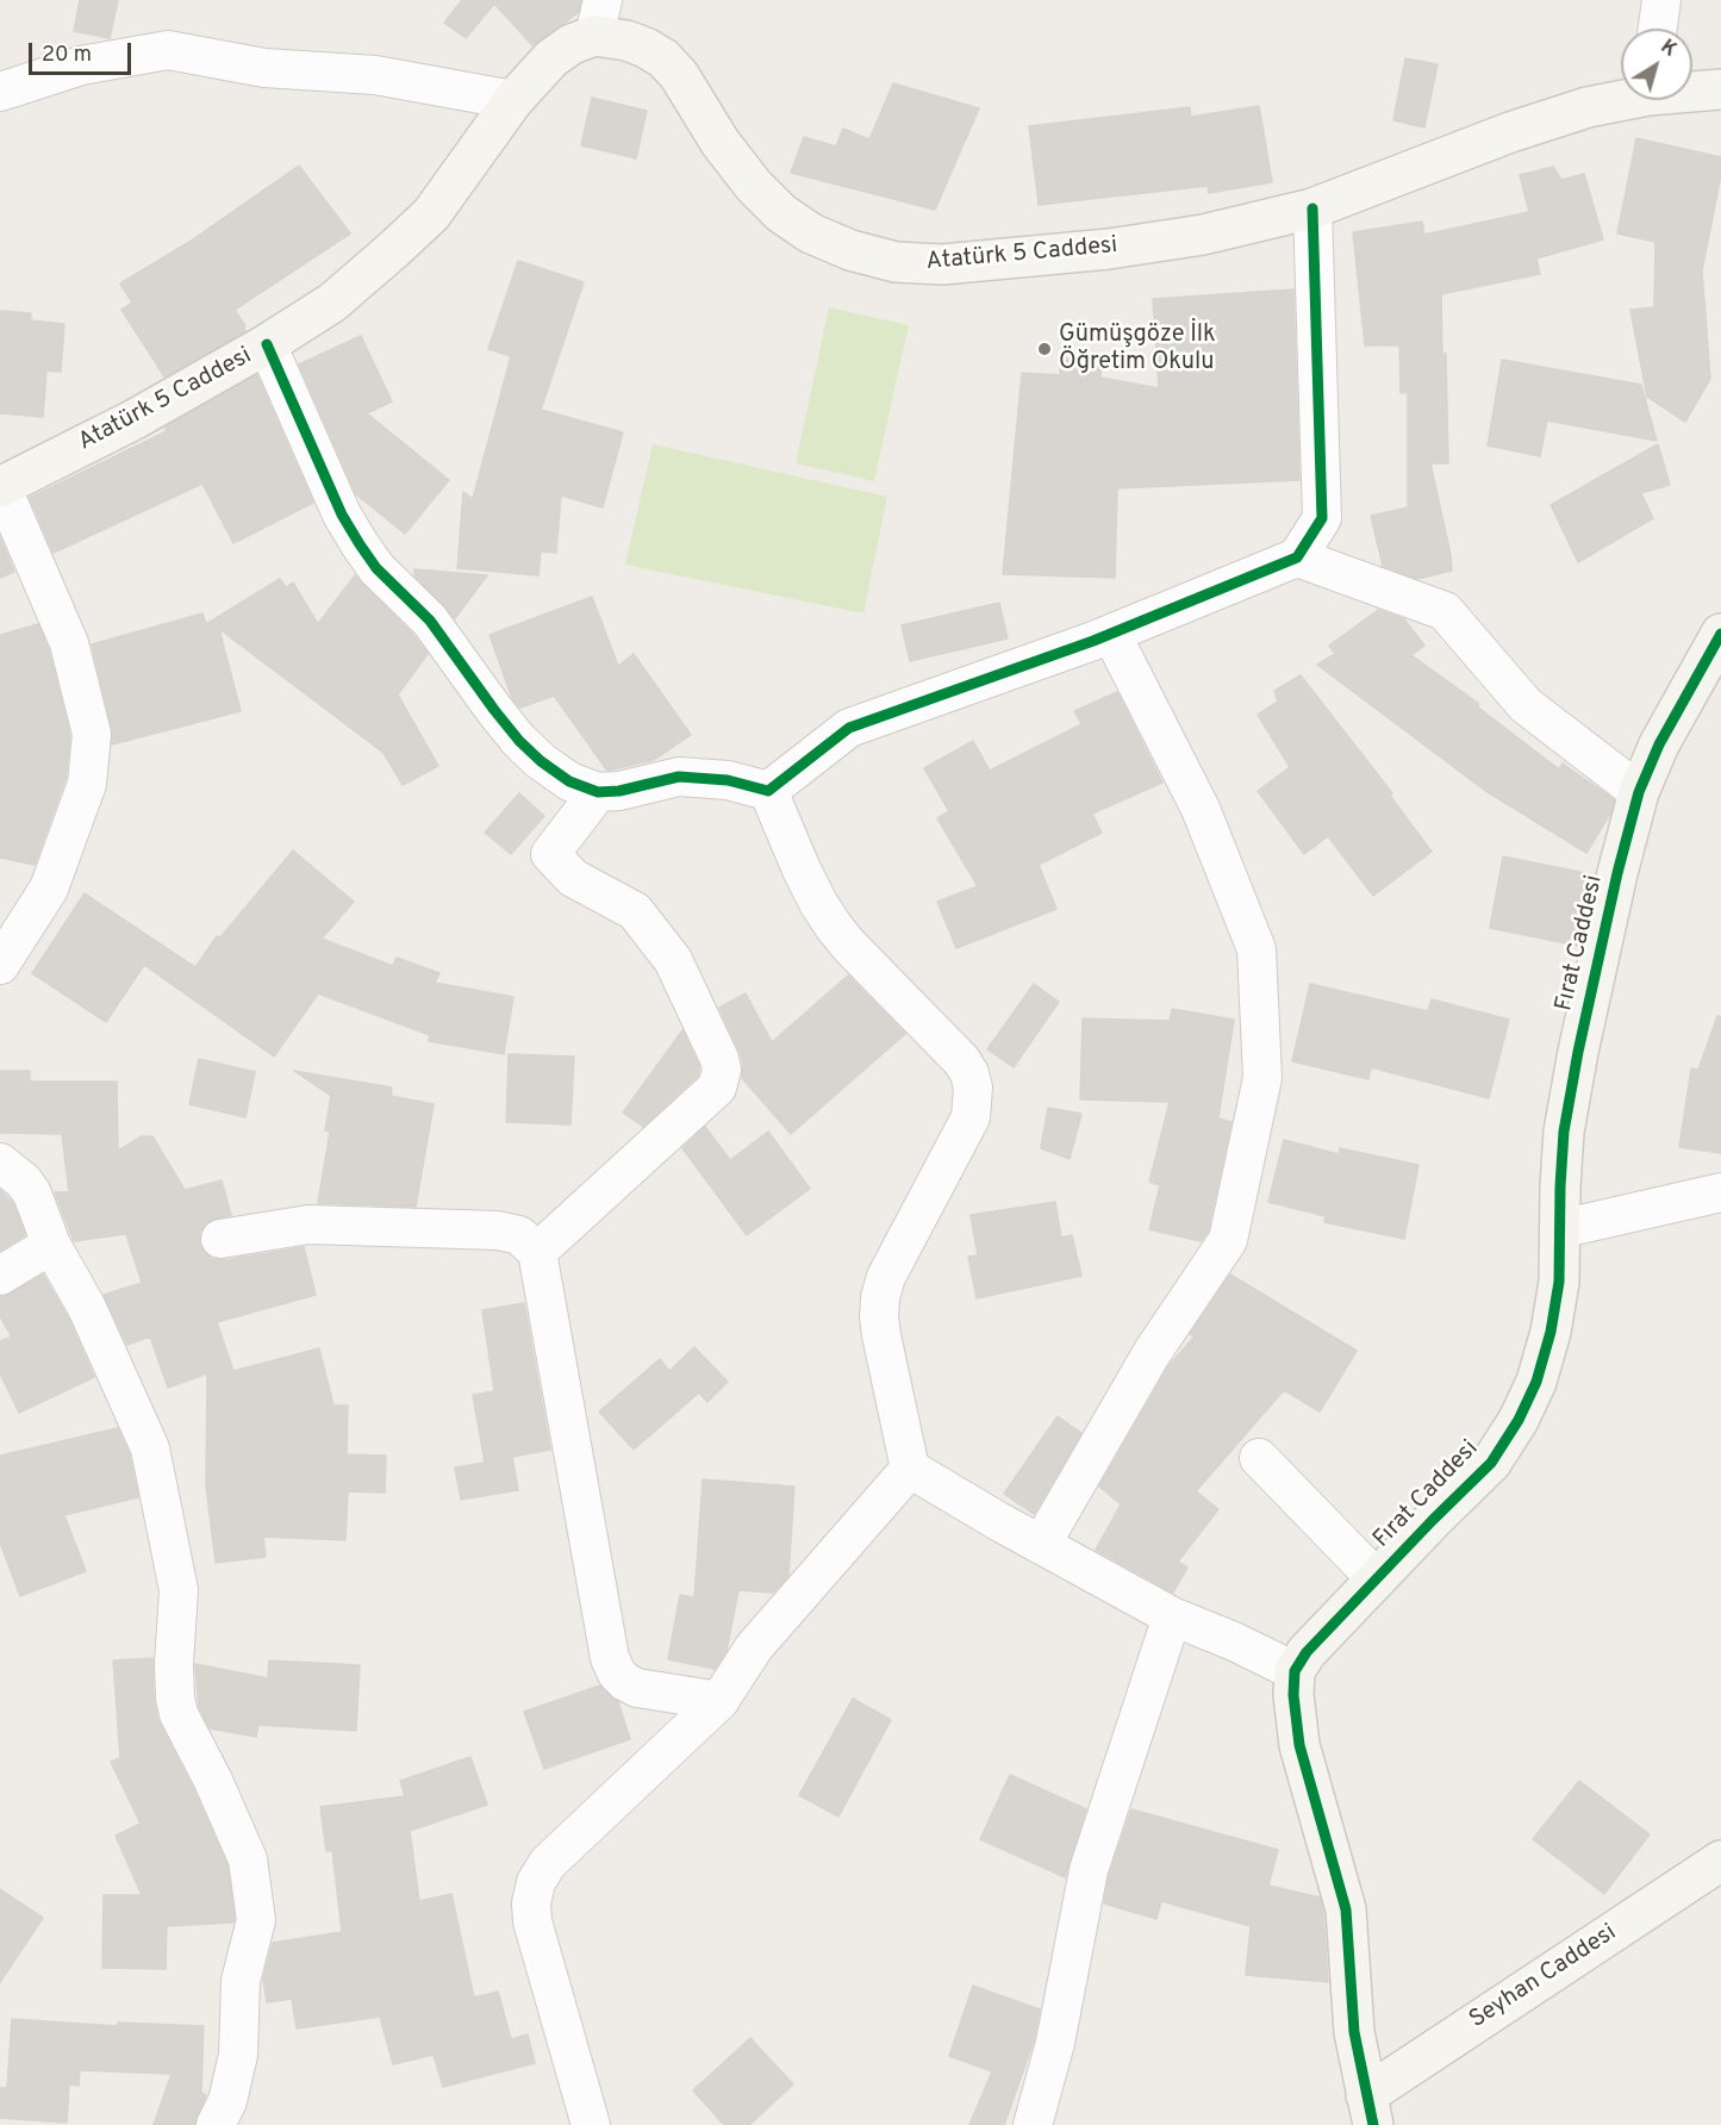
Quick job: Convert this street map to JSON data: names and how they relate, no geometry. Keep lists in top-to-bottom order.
{
  "streets": {
    "street": ["Atatürk 5 Caddesi", "Fırat Caddesi", "Seyhan Caddesi"]
  },
  "places": ["Gümüşgöze İlk Öğretim Okulu"],
  "scale_bar": "20 m",
  "north": "top right"
}
